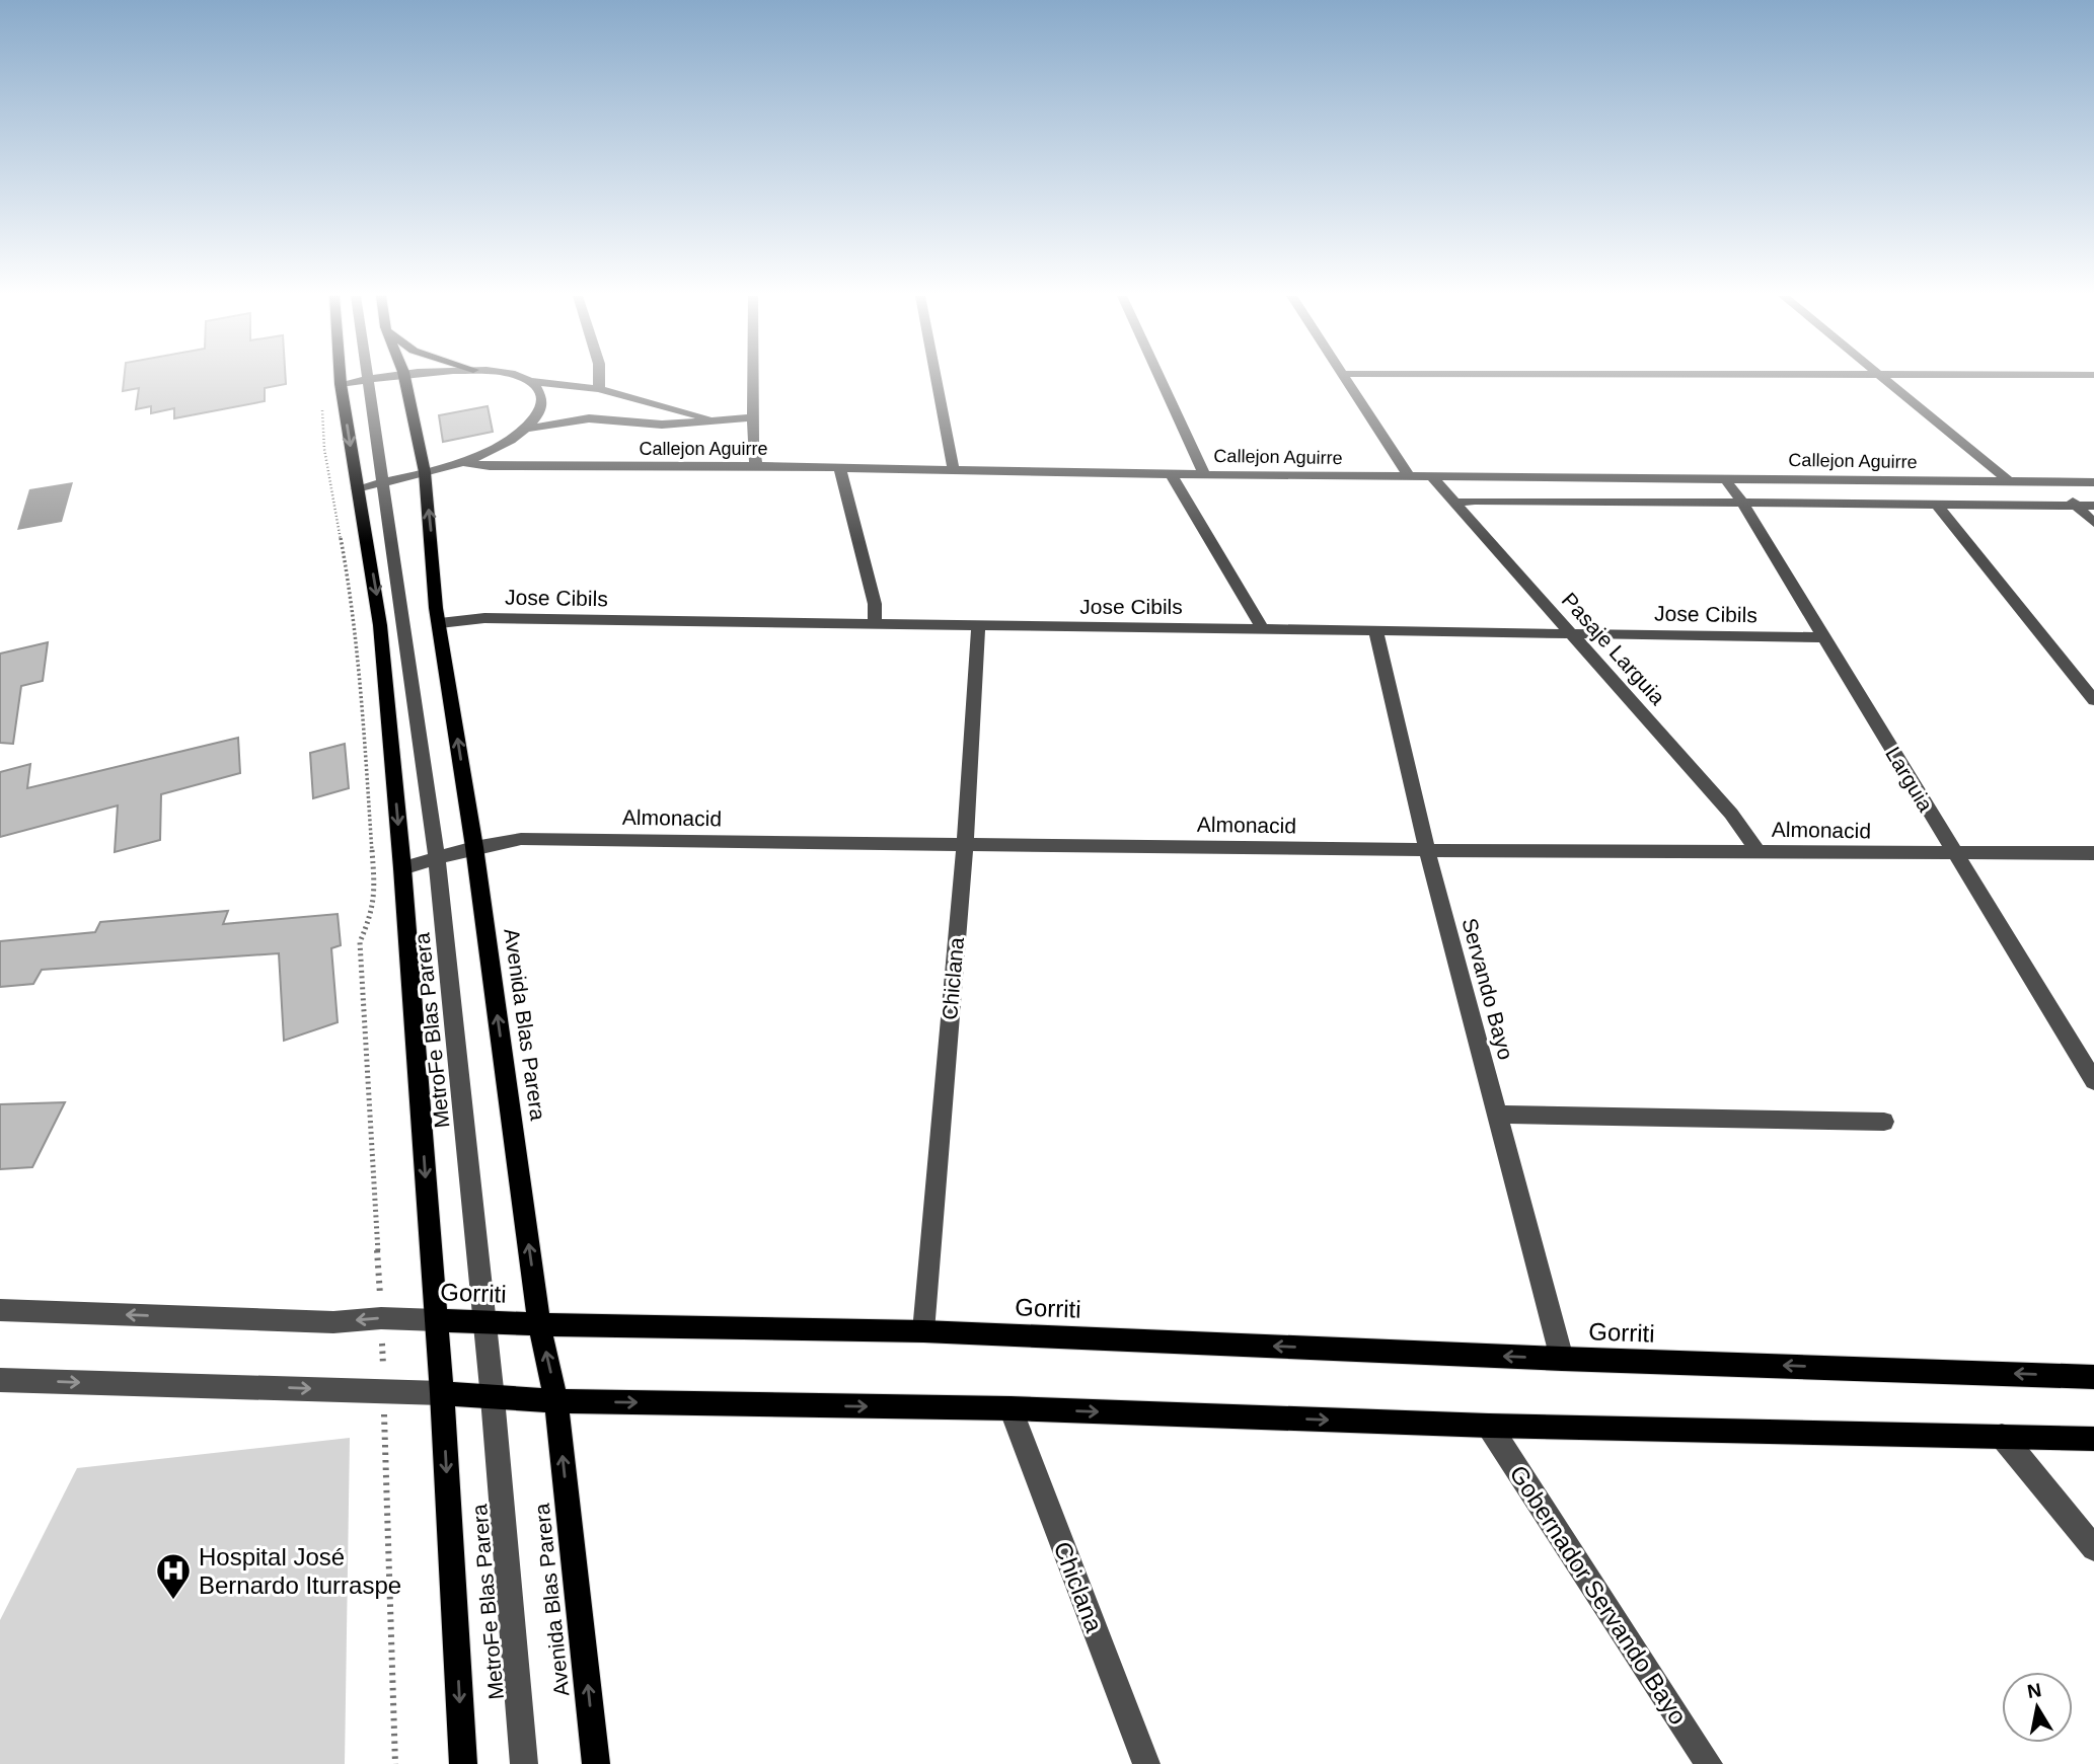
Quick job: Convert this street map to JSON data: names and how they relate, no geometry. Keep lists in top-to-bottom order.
{
  "streets": {
    "main road": ["Avenida Blas Parera", "Gorriti"],
    "street": [
      "Callejon Aguirre",
      "Jose Cibils",
      "Pasaje Larguia",
      "Larguia",
      "Almonacid",
      "Chiclana",
      "Servando Bayo",
      "MetroFe Blas Parera",
      "Gobernador Servando Bayo"
    ]
  },
  "crossings": [
    ["Callejon Aguirre", "Pasaje Larguia"],
    ["Callejon Aguirre", "Larguia"],
    ["Callejon Aguirre", "Avenida Blas Parera"],
    ["Callejon Aguirre", "MetroFe Blas Parera"],
    ["Jose Cibils", "Pasaje Larguia"],
    ["Jose Cibils", "Larguia"],
    ["Jose Cibils", "Chiclana"],
    ["Jose Cibils", "Servando Bayo"],
    ["Jose Cibils", "Avenida Blas Parera"],
    ["Pasaje Larguia", "Almonacid"],
    ["Larguia", "Almonacid"],
    ["Almonacid", "Chiclana"],
    ["Almonacid", "Servando Bayo"],
    ["Almonacid", "Avenida Blas Parera"],
    ["Almonacid", "MetroFe Blas Parera"],
    ["Chiclana", "Gorriti"],
    ["Servando Bayo", "Gorriti"],
    ["Avenida Blas Parera", "Gorriti"],
    ["MetroFe Blas Parera", "Gorriti"]
  ],
  "one_way": ["Gorriti"],
  "places": {
    "hospital": ["Hospital José Bernardo Iturraspe"]
  },
  "north": "top"
}
